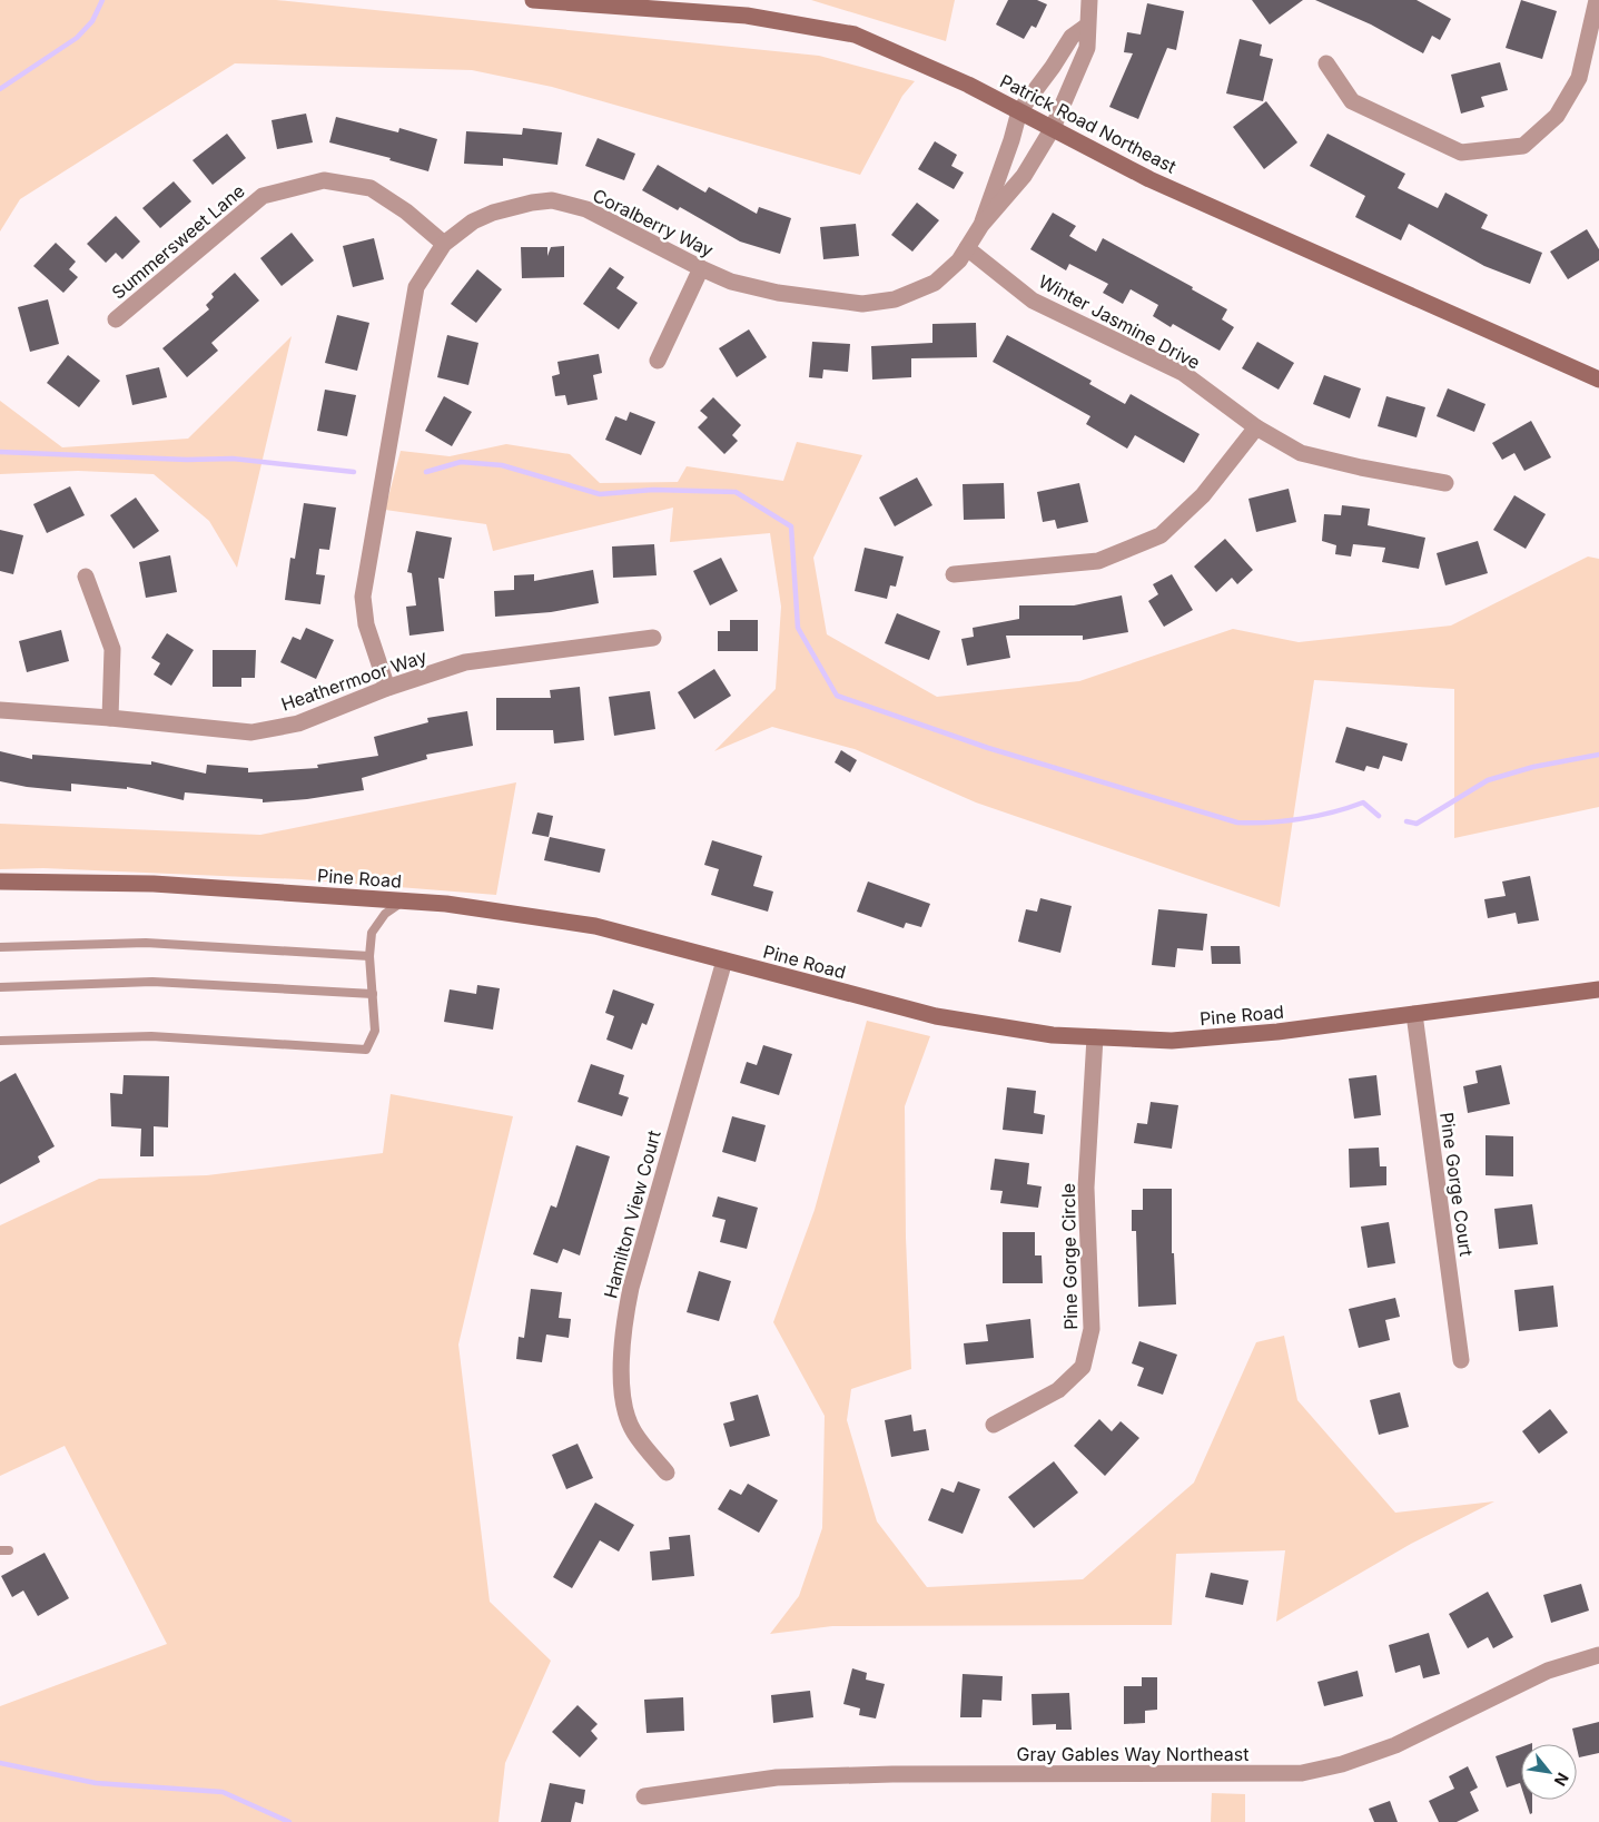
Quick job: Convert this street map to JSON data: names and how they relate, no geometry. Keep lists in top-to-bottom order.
{
  "streets": {
    "street": [
      "Patrick Road Northeast",
      "Coralberry Way",
      "Summersweet Lane",
      "Winter Jasmine Drive",
      "Heathermoor Way",
      "Pine Road",
      "Pine Gorge Court",
      "Hamilton View Court",
      "Pine Gorge Circle",
      "Gray Gables Way Northeast"
    ]
  },
  "crossings": [
    ["Patrick Road Northeast", "Coralberry Way"],
    ["Coralberry Way", "Summersweet Lane"],
    ["Coralberry Way", "Winter Jasmine Drive"],
    ["Coralberry Way", "Heathermoor Way"],
    ["Pine Road", "Pine Gorge Court"],
    ["Pine Road", "Hamilton View Court"],
    ["Pine Road", "Pine Gorge Circle"]
  ],
  "north": "bottom right"
}
